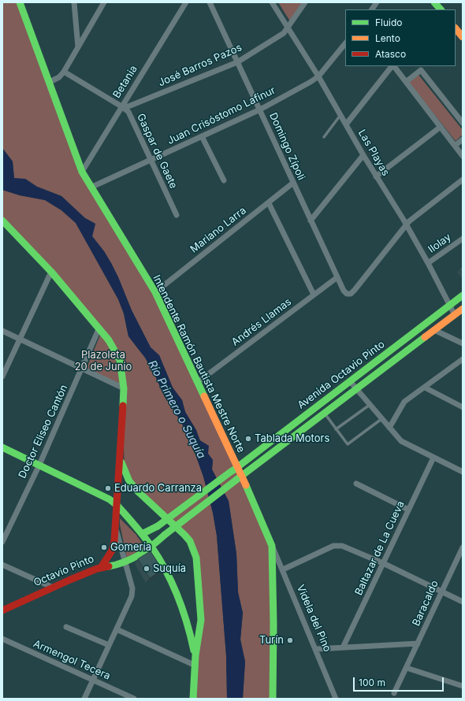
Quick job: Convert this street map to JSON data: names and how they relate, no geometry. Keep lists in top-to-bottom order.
{
  "streets": {
    "main road": ["Intendente Ramón Bautista Mestre Norte", "Avenida Octavio Pinto", "Octavio Pinto"],
    "street": [
      "José Barros Pazos",
      "Betania",
      "Juan Crisóstomo Lafinur",
      "Domingo Zípoli",
      "Gaspar de Gaete",
      "Las Playas",
      "Mariano Larra",
      "Ilolay",
      "Andrés Llamas",
      "Doctor Eliseo Cantón",
      "Baltazar de La Cueva",
      "Baracaldo",
      "Videla del Pino",
      "Armengol Tecera"
    ]
  },
  "crossings": [
    ["José Barros Pazos", "Betania"],
    ["José Barros Pazos", "Domingo Zípoli"],
    ["José Barros Pazos", "Gaspar de Gaete"],
    ["José Barros Pazos", "Las Playas"],
    ["Betania", "Gaspar de Gaete"],
    ["Betania", "Intendente Ramón Bautista Mestre Norte"],
    ["Juan Crisóstomo Lafinur", "Domingo Zípoli"],
    ["Juan Crisóstomo Lafinur", "Gaspar de Gaete"],
    ["Juan Crisóstomo Lafinur", "Las Playas"],
    ["Juan Crisóstomo Lafinur", "Intendente Ramón Bautista Mestre Norte"],
    ["Domingo Zípoli", "Las Playas"],
    ["Domingo Zípoli", "Mariano Larra"],
    ["Domingo Zípoli", "Andrés Llamas"],
    ["Las Playas", "Ilolay"],
    ["Las Playas", "Avenida Octavio Pinto"],
    ["Mariano Larra", "Intendente Ramón Bautista Mestre Norte"],
    ["Andrés Llamas", "Intendente Ramón Bautista Mestre Norte"],
    ["Intendente Ramón Bautista Mestre Norte", "Avenida Octavio Pinto"],
    ["Intendente Ramón Bautista Mestre Norte", "Videla del Pino"],
    ["Avenida Octavio Pinto", "Octavio Pinto"]
  ],
  "water": ["Río Primero o Suquía"],
  "parks": ["Plazoleta 20 de Junio"],
  "places": [
    "Tablada Motors",
    "Eduardo Carranza",
    "Gomería",
    "Suquía",
    "Turín"
  ],
  "legend": ["Fluido", "Lento", "Atasco"],
  "scale_bar": "100 m"
}
